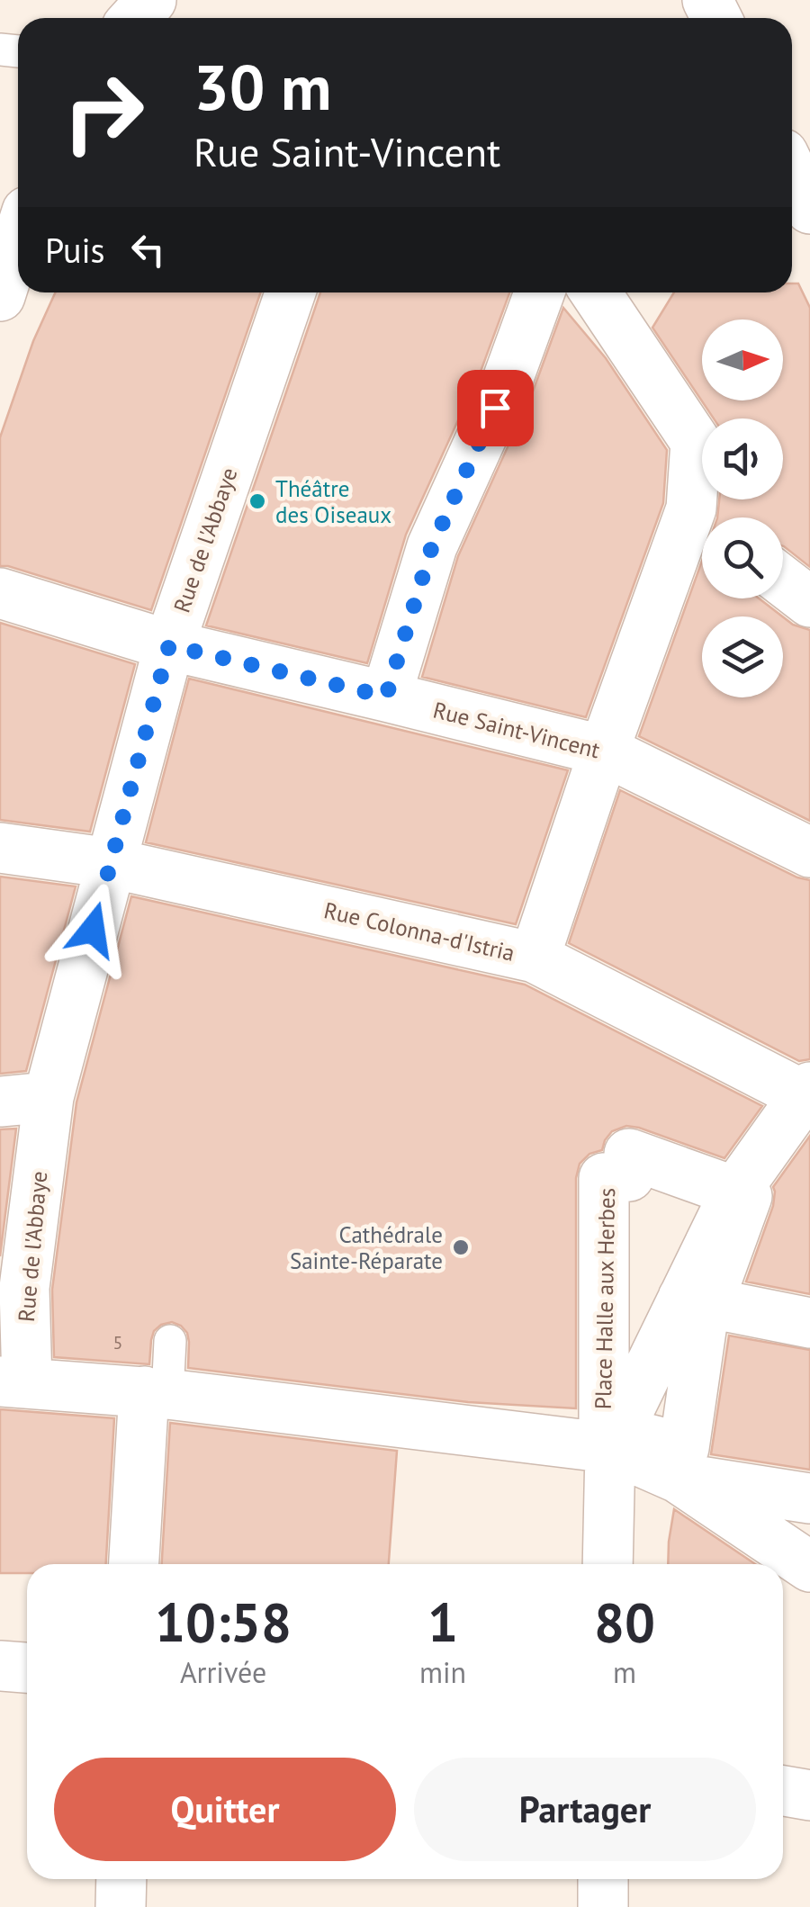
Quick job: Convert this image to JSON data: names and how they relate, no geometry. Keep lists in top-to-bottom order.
{
  "streets": {
    "street": [
      "Rue de l'Abbaye",
      "Rue Saint-Vincent",
      "Rue Colonna-d'Istria",
      "Place Halle aux Herbes"
    ]
  },
  "crossings": [
    ["Rue de l'Abbaye", "Rue Saint-Vincent"],
    ["Rue de l'Abbaye", "Rue Colonna-d'Istria"]
  ],
  "places": ["Théâtre des Oiseaux", "Cathédrale Sainte-Réparate"],
  "house_numbers": ["5"],
  "north": "right",
  "page": {
    "turn": ["30 m", "Rue Saint-Vincent"],
    "then": "Puis",
    "eta": [
      "10:58",
      "Arrivée",
      "1",
      "min",
      "80",
      "m"
    ],
    "buttons": ["Quitter", "Partager"]
  }
}
